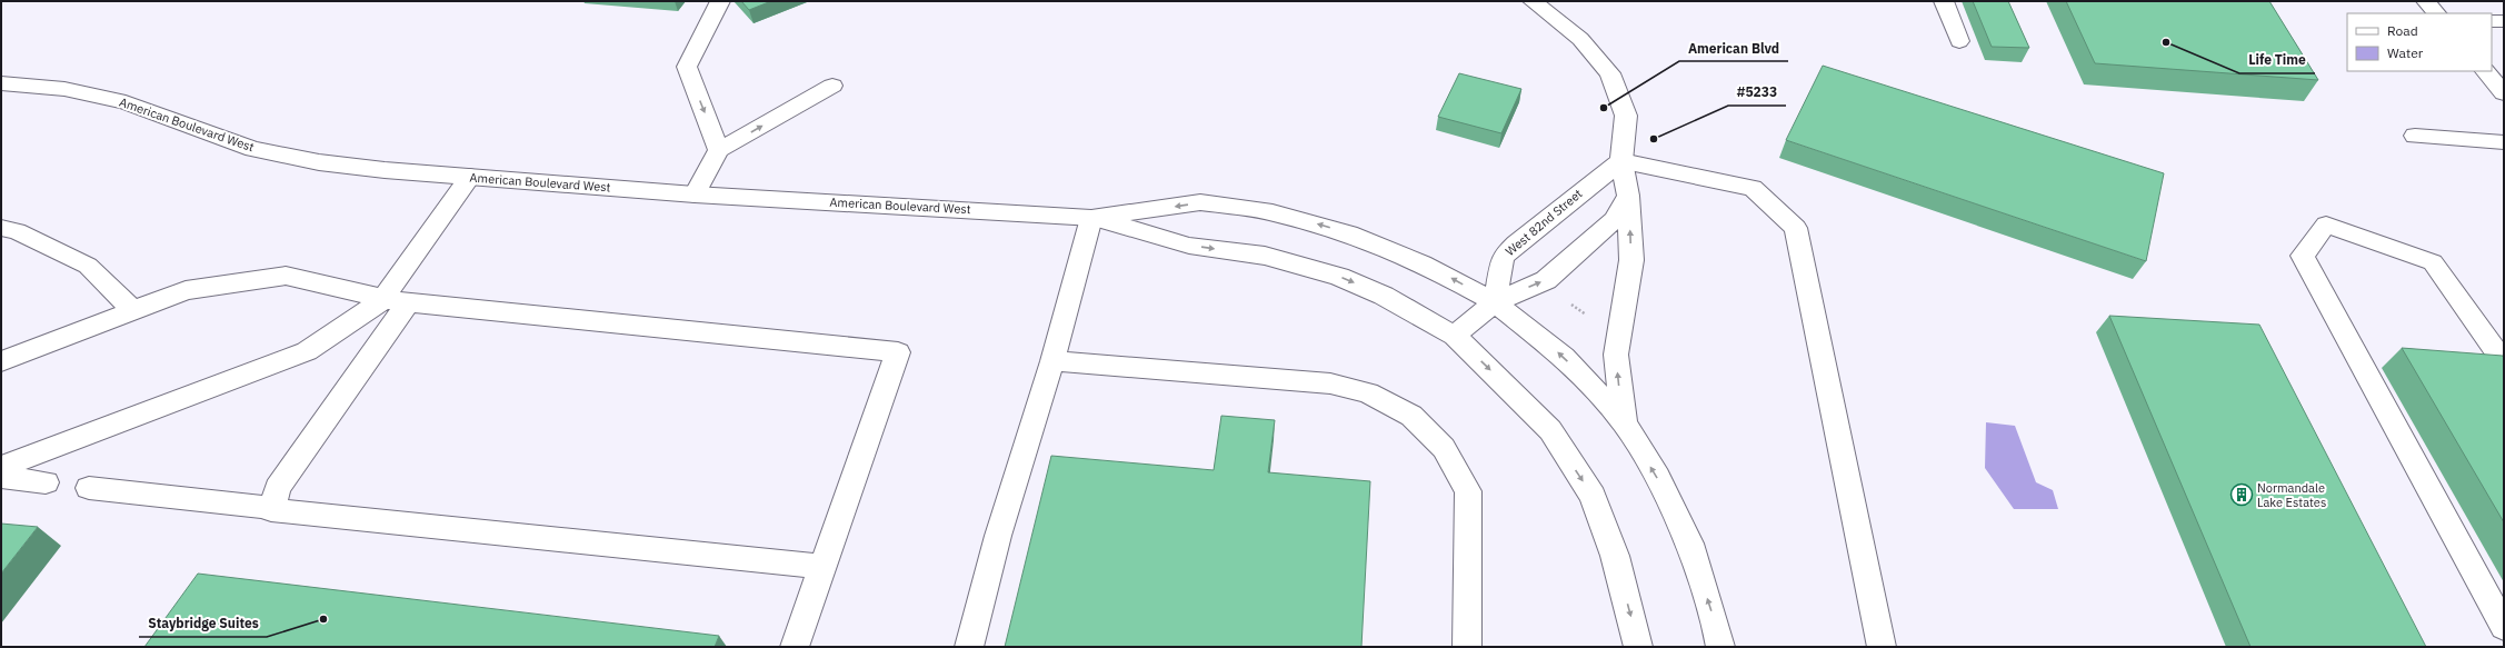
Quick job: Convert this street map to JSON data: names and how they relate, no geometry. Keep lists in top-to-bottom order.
{
  "streets": {
    "street": ["American Boulevard West", "West 82nd Street"]
  },
  "crossings": [
    ["American Boulevard West", "West 82nd Street"]
  ],
  "places": {
    "other": [
      "Life Time",
      "American Blvd",
      "#5233",
      "Staybridge Suites"
    ],
    "building": ["Normandale Lake Estates"]
  },
  "legend": ["Road", "Water"]
}
